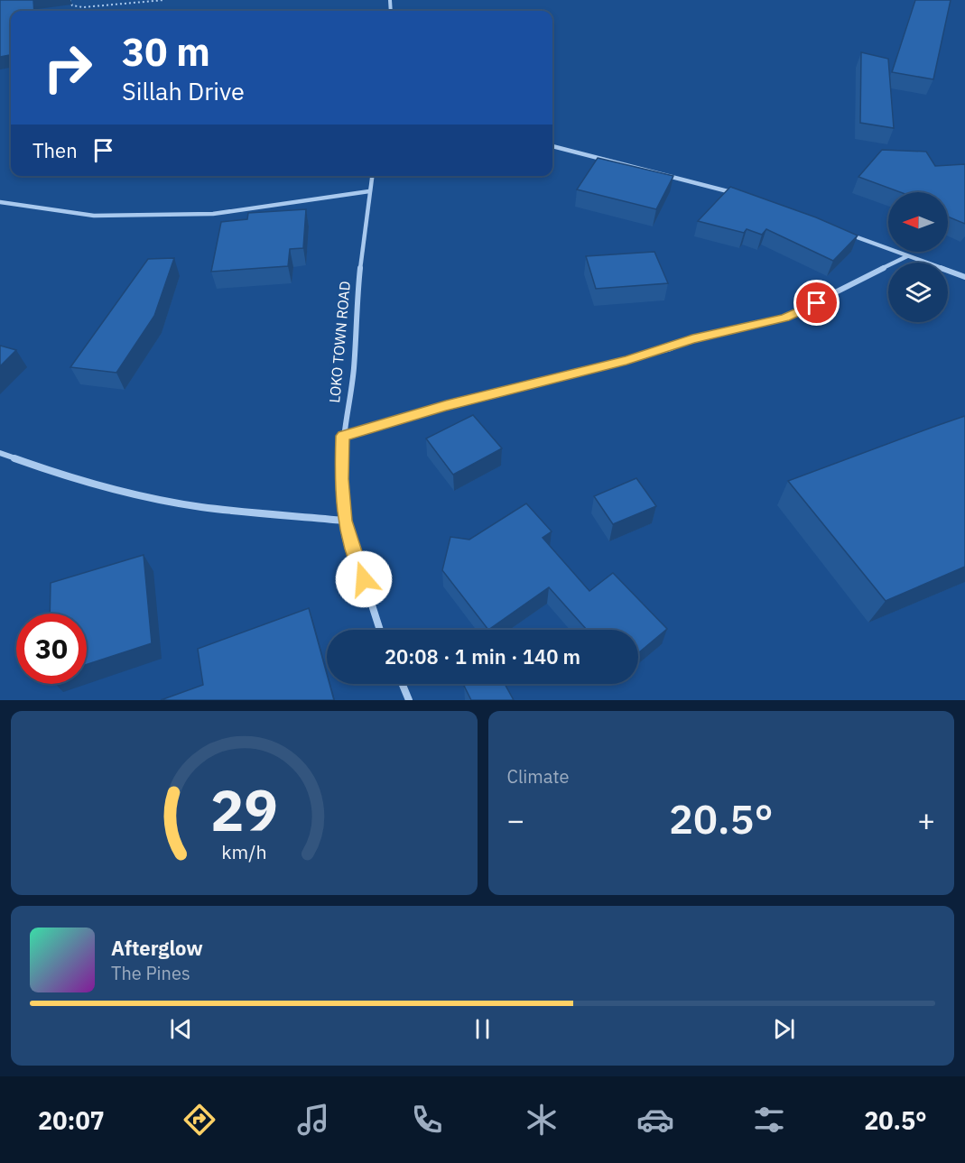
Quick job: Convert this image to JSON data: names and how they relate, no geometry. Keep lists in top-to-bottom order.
{
  "streets": {
    "street": ["LOKO TOWN ROAD"]
  },
  "north": "left",
  "page": {
    "turn": ["30 m", "Sillah Drive"],
    "then": "Then",
    "limit": "30",
    "trip": "20:08 · 1 min · 140 m",
    "tile": "Climate",
    "heat": ["−", "20.5°", "+"],
    "song": ["Afterglow", "The Pines"],
    "tabs": ["20:07", "20.5°"],
    "gauge": ["29", "km/h"]
  }
}
